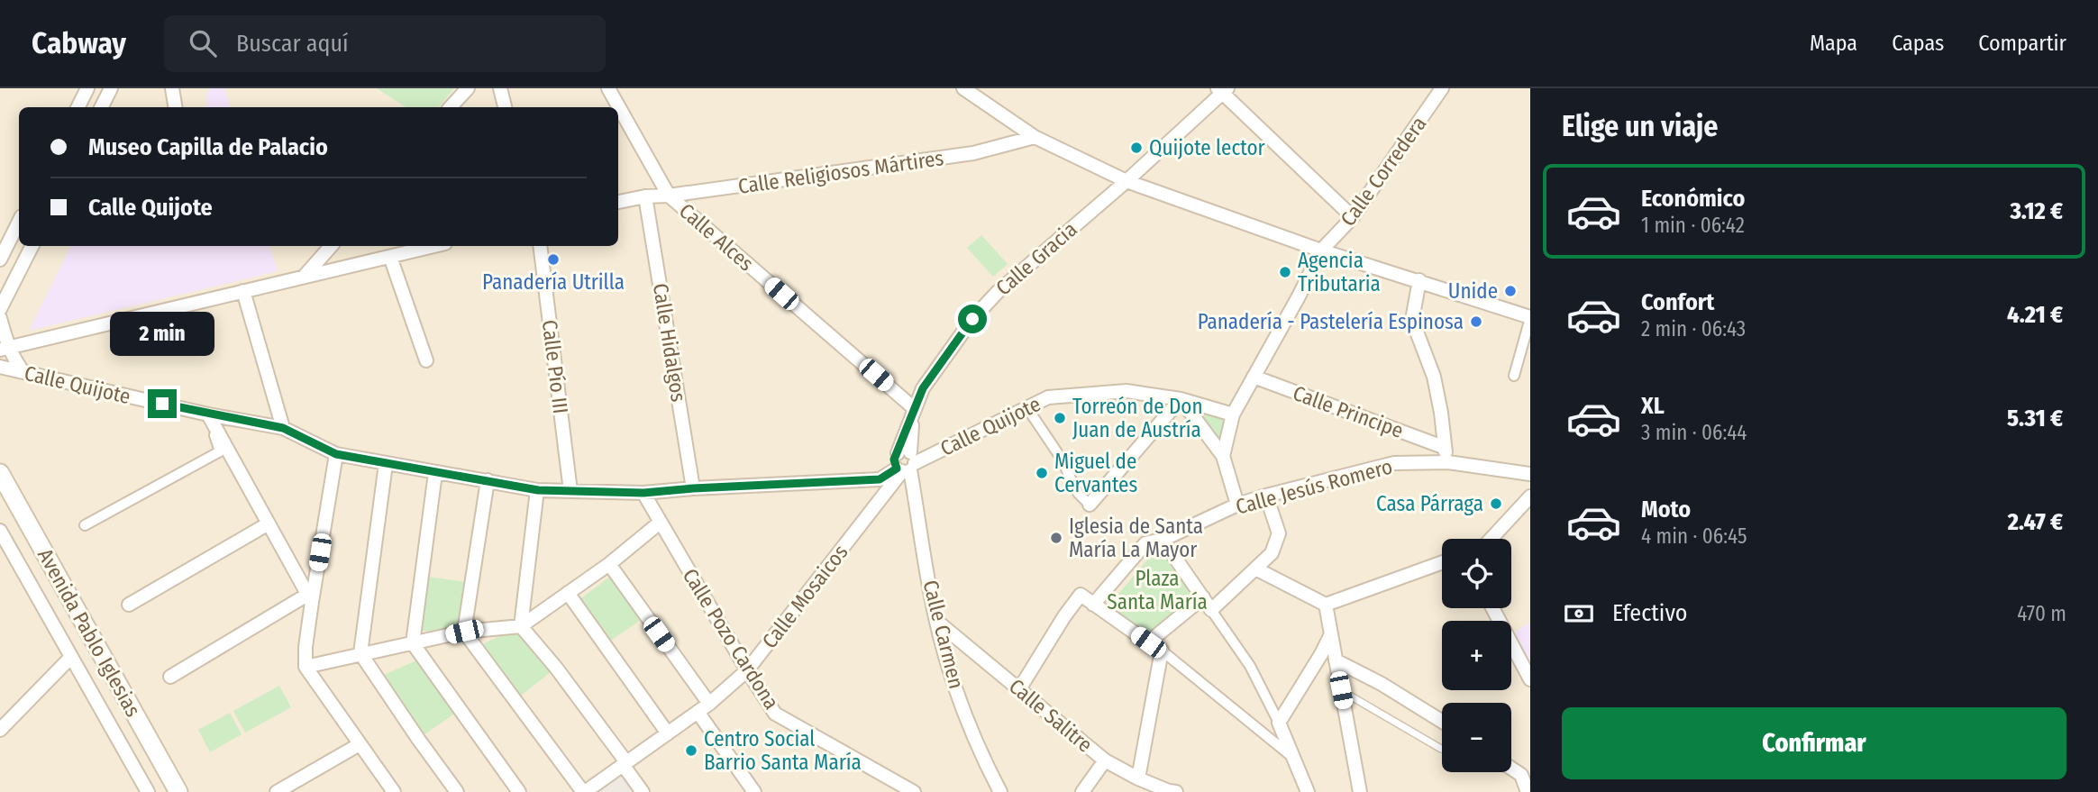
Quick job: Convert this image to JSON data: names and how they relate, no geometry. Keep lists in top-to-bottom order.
{
  "streets": {
    "main road": ["Avenida Pablo Iglesias"],
    "street": [
      "Calle Corredera",
      "Calle Religiosos Mártires",
      "Calle Alces",
      "Calle Gracia",
      "Calle Hidalgos",
      "Calle Pío III",
      "Calle Quijote",
      "Calle Principe",
      "Calle Jesús Romero",
      "Calle Mosaicos",
      "Calle Carmen",
      "Calle Pozo Cardona",
      "Calle Salitre"
    ]
  },
  "crossings": [
    ["Calle Corredera", "Calle Quijote"],
    ["Calle Corredera", "Calle Principe"],
    ["Calle Religiosos Mártires", "Calle Alces"],
    ["Calle Religiosos Mártires", "Calle Hidalgos"],
    ["Calle Alces", "Calle Gracia"],
    ["Calle Gracia", "Calle Quijote"],
    ["Calle Gracia", "Calle Mosaicos"],
    ["Calle Gracia", "Calle Carmen"],
    ["Calle Hidalgos", "Calle Quijote"],
    ["Calle Pío III", "Calle Quijote"],
    ["Calle Quijote", "Calle Mosaicos"],
    ["Calle Quijote", "Calle Carmen"],
    ["Calle Quijote", "Calle Pozo Cardona"],
    ["Calle Mosaicos", "Calle Carmen"],
    ["Calle Mosaicos", "Calle Pozo Cardona"],
    ["Calle Carmen", "Calle Salitre"]
  ],
  "parks": ["Plaza Santa María"],
  "places": [
    "Quijote lector",
    "Panadería Utrilla",
    "Agencia Tributaria",
    "Unide",
    "Panadería - Pastelería Espinosa",
    "Torreón de Don Juan de Austría",
    "Miguel de Cervantes",
    "Casa Párraga",
    "Iglesia de Santa María La Mayor",
    "Centro Social Barrio Santa María"
  ],
  "page": {
    "header": "Cabway",
    "search": "Buscar aquí",
    "nav": ["Mapa", "Capas", "Compartir"],
    "heading": "Elige un viaje",
    "banner": ["Museo Capilla de Palacio", "Calle Quijote"],
    "list": [
      {
        "name": "Económico",
        "note": "1 min · 06:42",
        "value": "3.12 €"
      },
      {
        "name": "Confort",
        "note": "2 min · 06:43",
        "value": "4.21 €"
      },
      {
        "name": "XL",
        "note": "3 min · 06:44",
        "value": "5.31 €"
      },
      {
        "name": "Moto",
        "note": "4 min · 06:45",
        "value": "2.47 €"
      }
    ],
    "bubble": "2 min",
    "map_buttons": ["+", "−"],
    "pay": ["Efectivo", "470 m"],
    "buttons": "Confirmar"
  }
}
